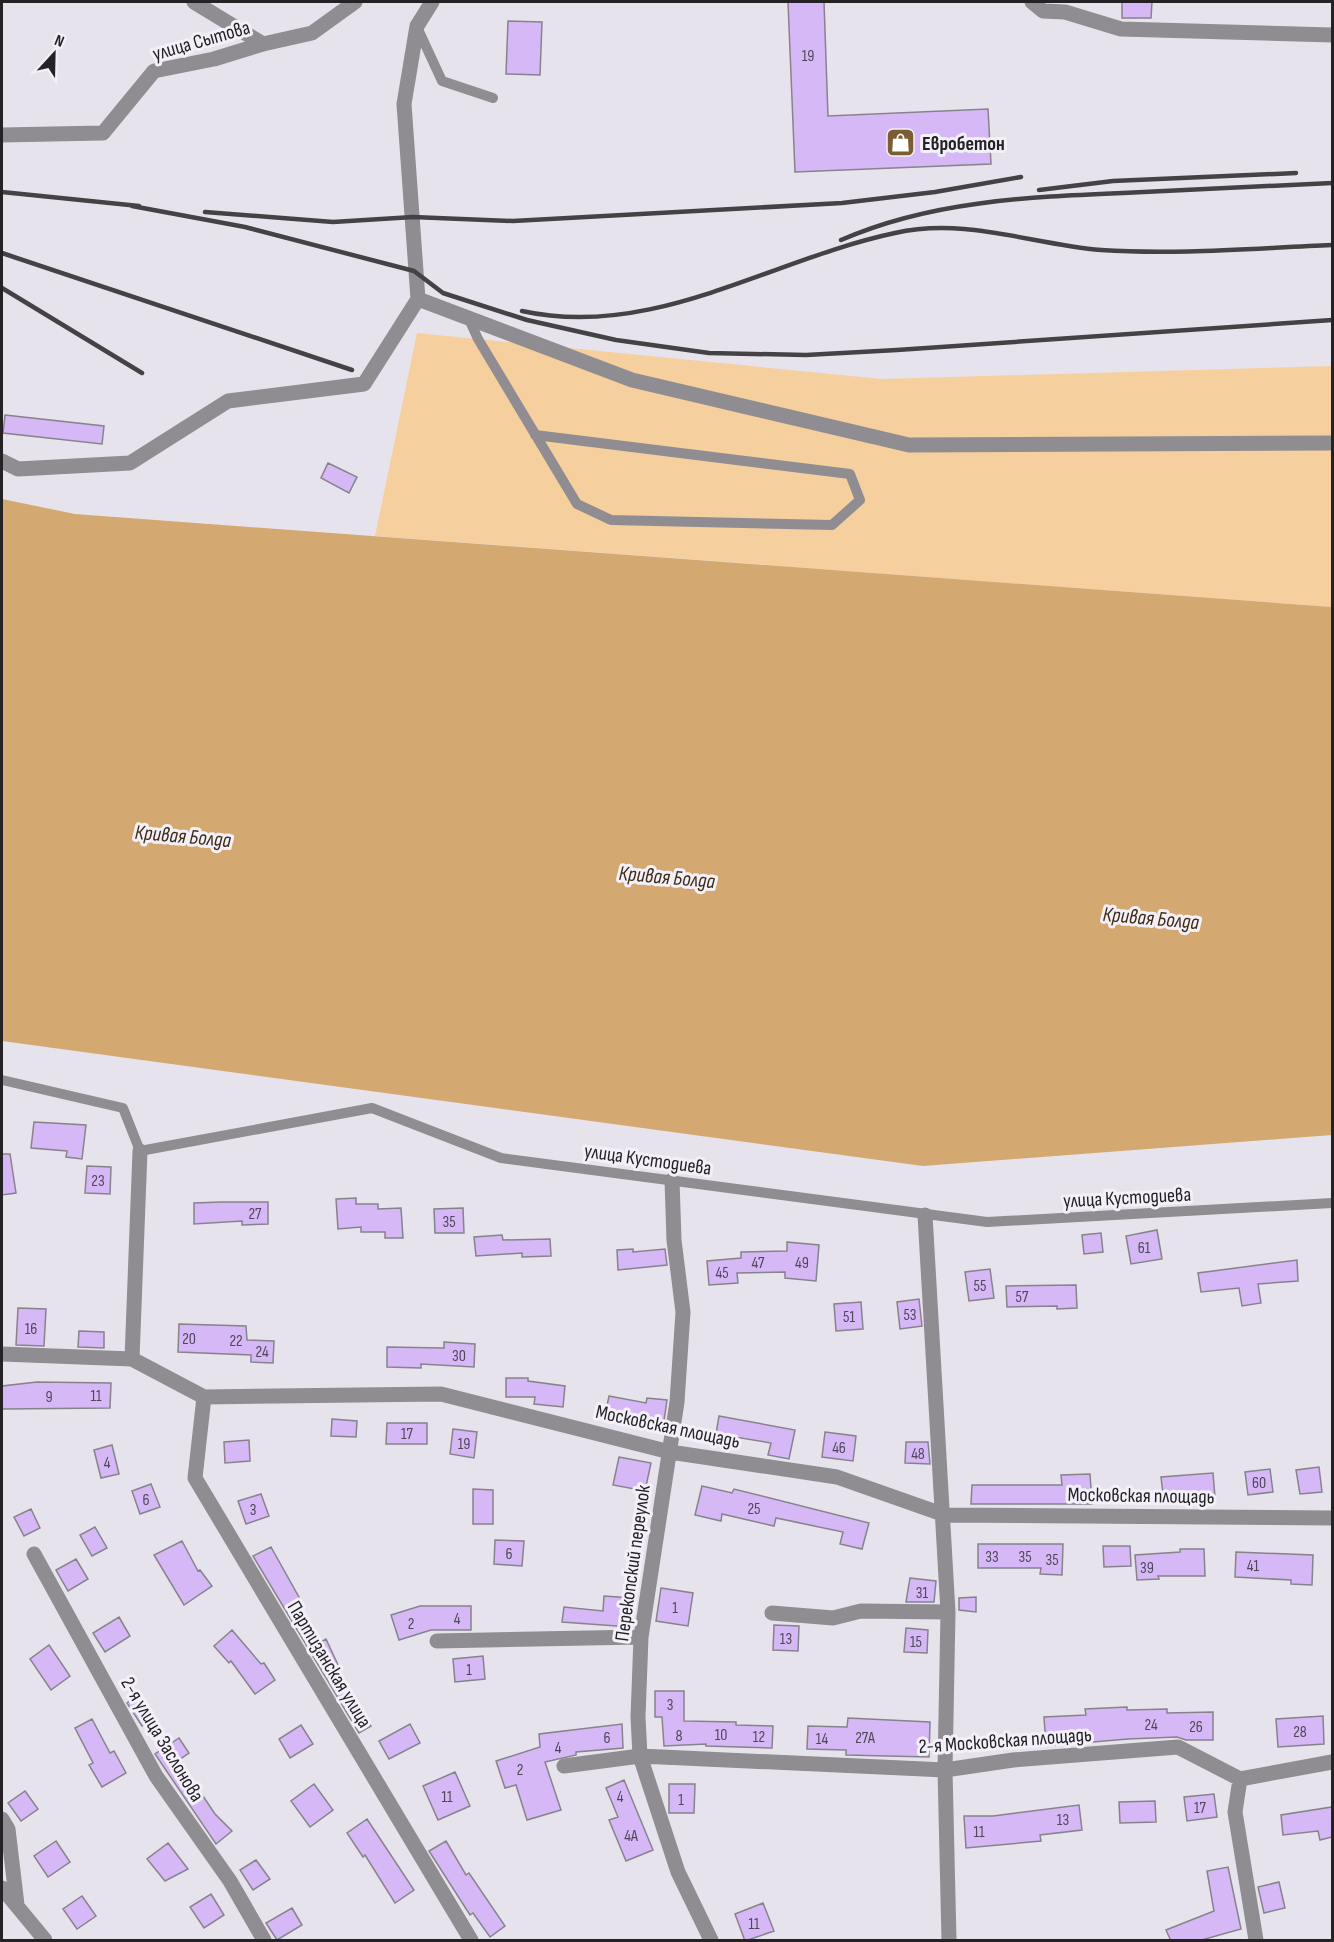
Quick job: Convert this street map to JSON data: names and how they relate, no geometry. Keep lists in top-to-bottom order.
{
  "streets": {
    "street": [
      "улица Сытова",
      "Московская площадь",
      "Перекопский переулок",
      "Партизанская улица",
      "2-я улица Заслонова",
      "2-я Московская площадь"
    ],
    "lane": ["улица Кустодиева"]
  },
  "crossings": [
    ["улица Кустодиева", "Перекопский переулок"],
    ["Московская площадь", "Перекопский переулок"],
    ["Московская площадь", "Партизанская улица"],
    ["Перекопский переулок", "2-я Московская площадь"]
  ],
  "water": ["Кривая Болда"],
  "places": {
    "shop": ["Евробетон"]
  },
  "house_numbers": [
    "19",
    "23",
    "27",
    "35",
    "61",
    "47",
    "49",
    "45",
    "55",
    "57",
    "53",
    "51",
    "16",
    "20",
    "22",
    "24",
    "30",
    "11",
    "9",
    "17",
    "19",
    "46",
    "48",
    "4",
    "60",
    "6",
    "25",
    "3",
    "6",
    "33",
    "35",
    "35",
    "41",
    "39",
    "31",
    "1",
    "4",
    "2",
    "13",
    "15",
    "1",
    "3",
    "24",
    "26",
    "28",
    "10",
    "8",
    "12",
    "6",
    "27А",
    "14",
    "4",
    "2",
    "11",
    "4",
    "1",
    "17",
    "13",
    "11",
    "4А",
    "11"
  ],
  "north": "top"
}
